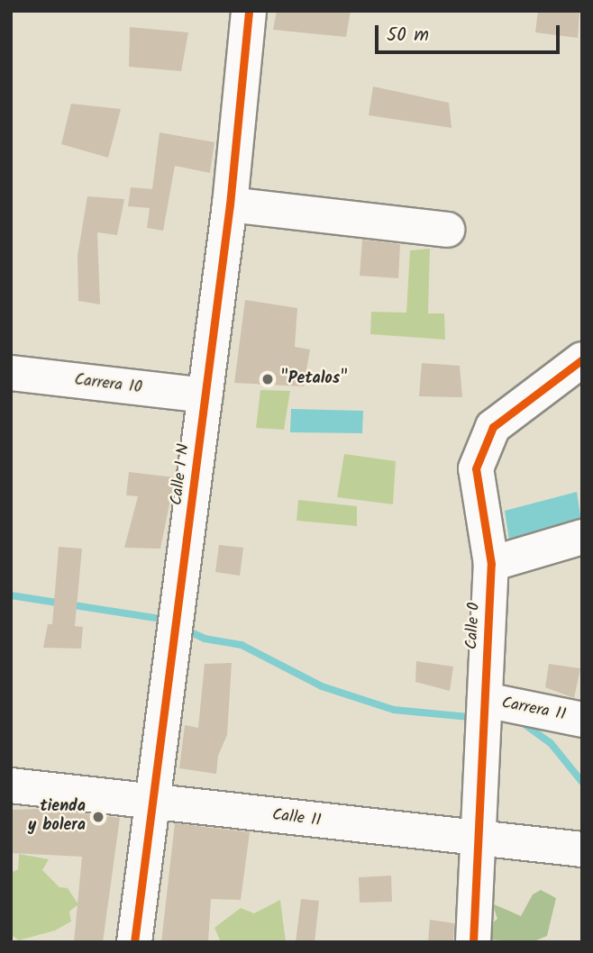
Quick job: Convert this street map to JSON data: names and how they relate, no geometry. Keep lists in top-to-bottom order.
{
  "streets": {
    "street": [
      "Carrera 10",
      "Calle 1 N",
      "Calle 0",
      "Carrera 11",
      "Calle 11"
    ]
  },
  "crossings": [
    ["Carrera 10", "Calle 1 N"],
    ["Calle 1 N", "Calle 11"],
    ["Calle 0", "Carrera 11"],
    ["Calle 0", "Calle 11"]
  ],
  "places": ["\"Petalos\"", "tienda y bolera"],
  "scale_bar": "50 m"
}
